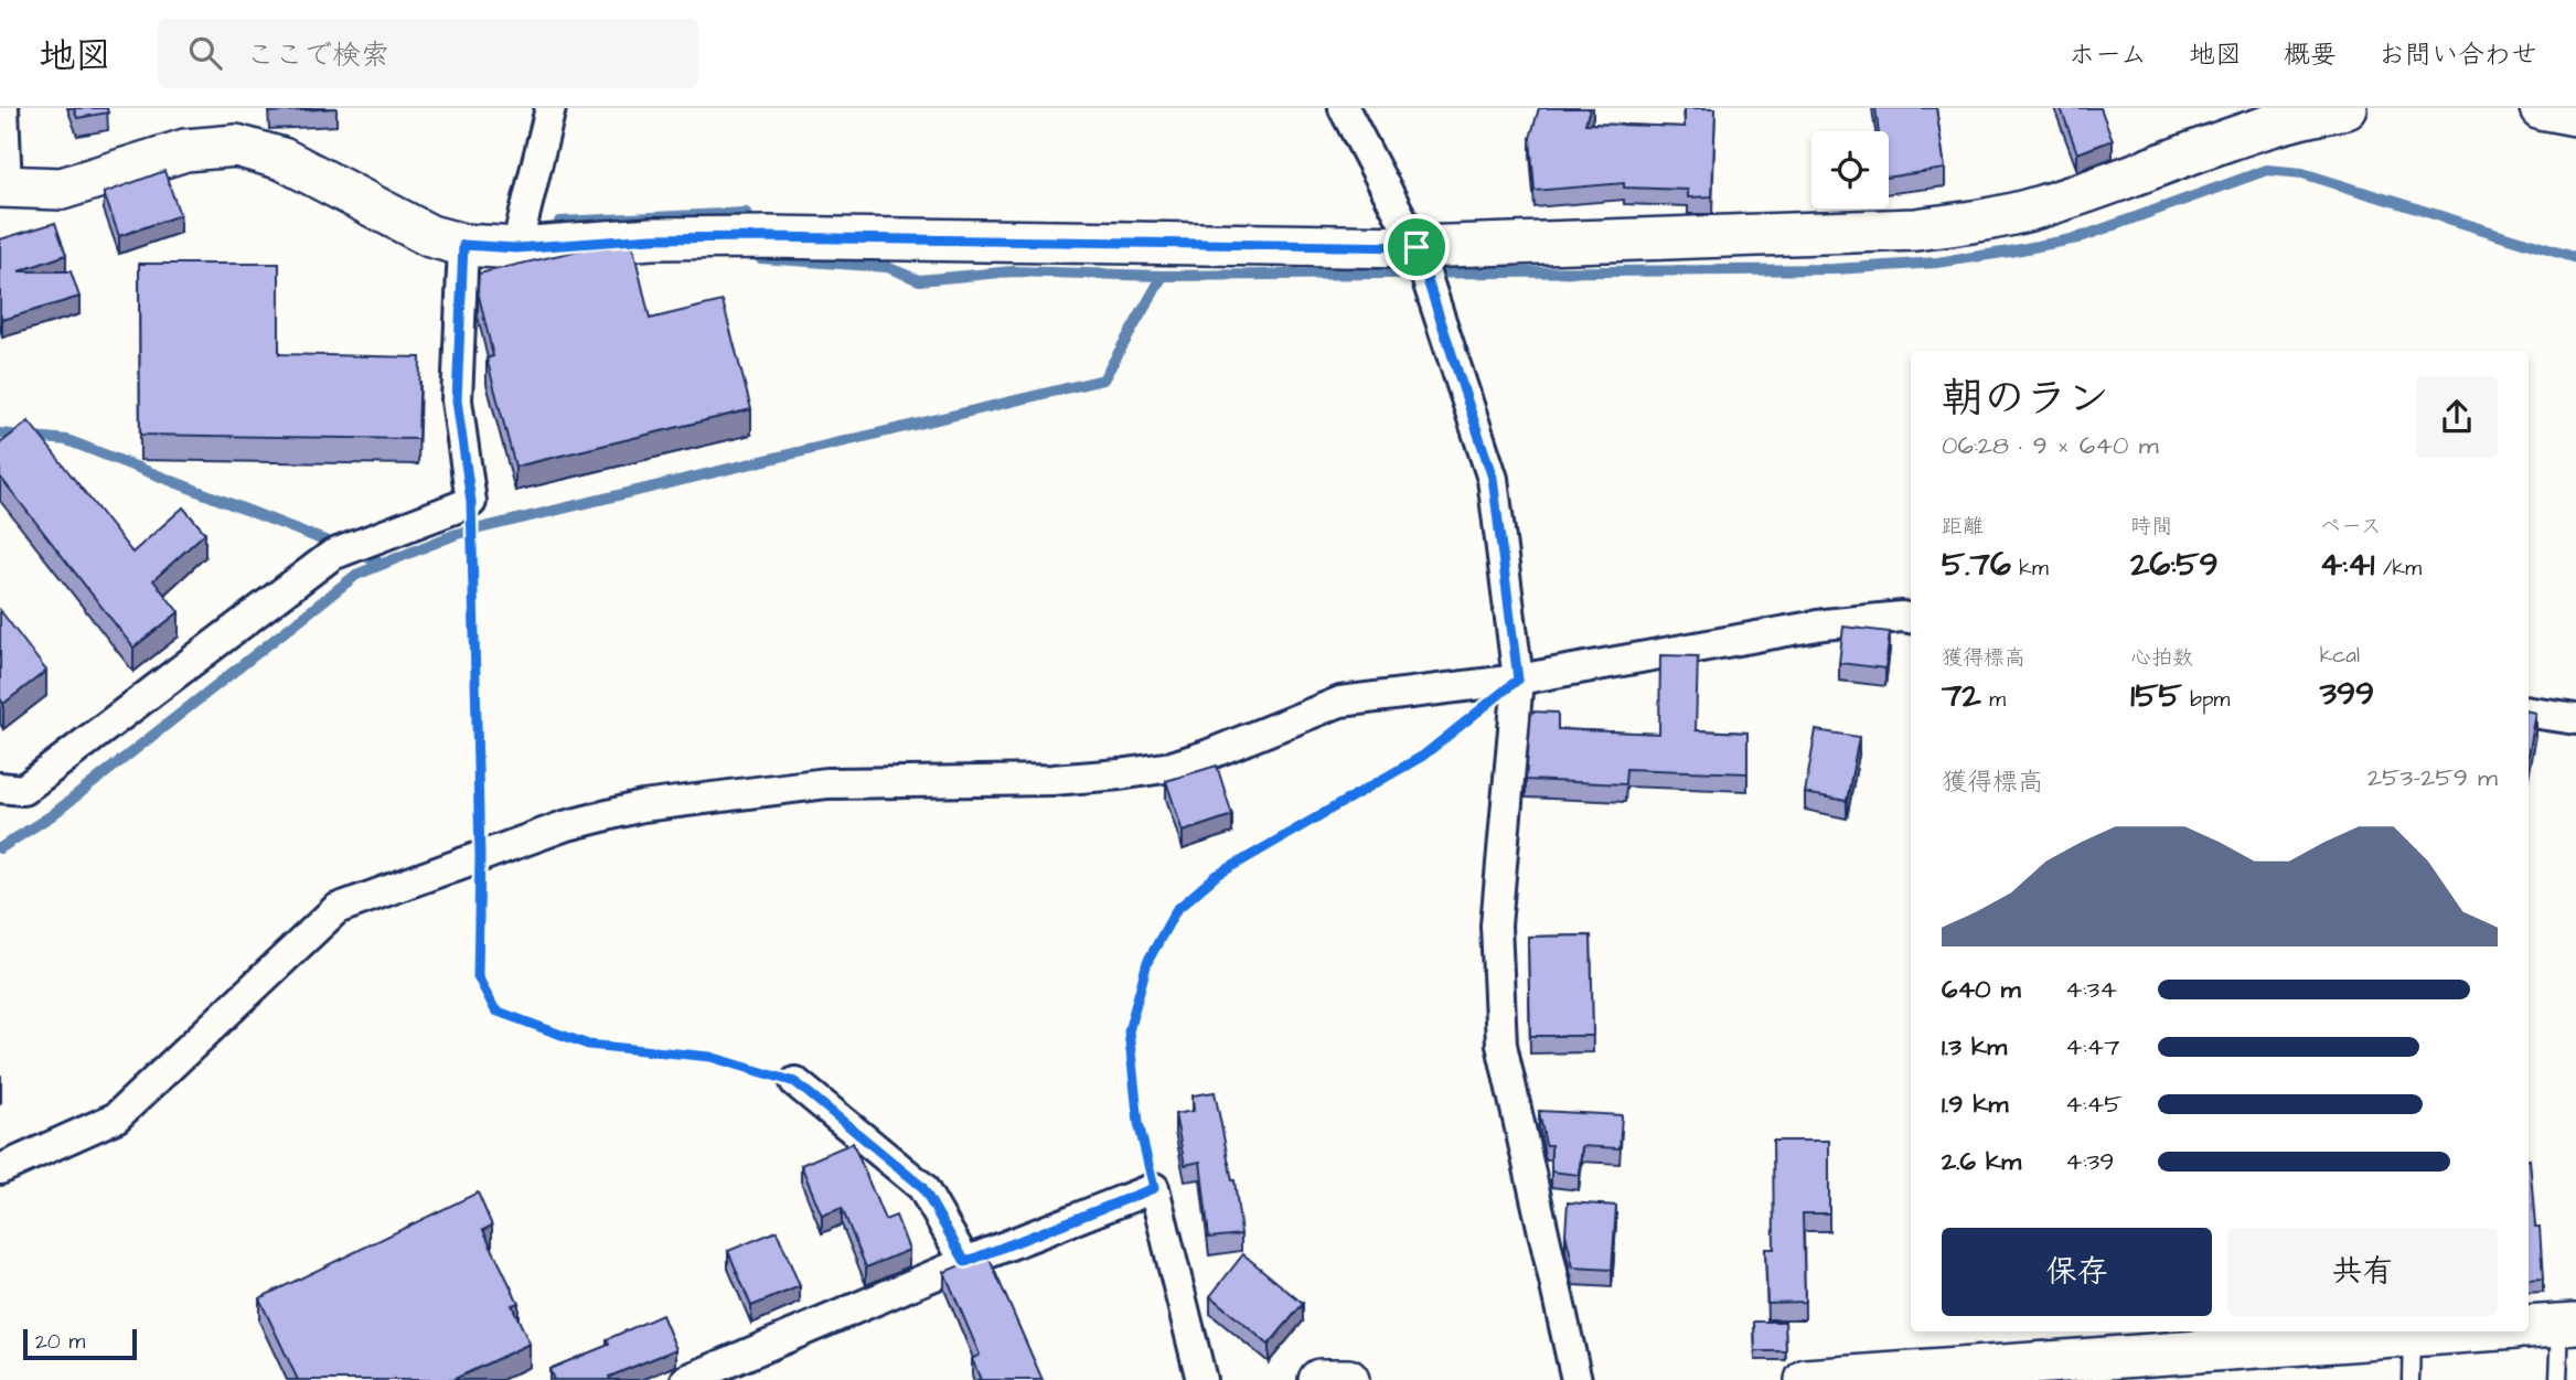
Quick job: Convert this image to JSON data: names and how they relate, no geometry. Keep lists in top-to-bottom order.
{
  "scale_bar": "20 m",
  "page": {
    "header": "地図",
    "search": "ここで検索",
    "nav": [
      "ホーム",
      "地図",
      "概要",
      "お問い合わせ"
    ],
    "heading": ["朝のラン", "06:28 · 9 × 640 m"],
    "stats": [
      ["距離", "5.76 km"],
      ["時間", "26:59"],
      ["ペース", "4:41 /km"],
      ["獲得標高", "72 m"],
      ["心拍数", "155 bpm"],
      ["kcal", "399"]
    ],
    "chart": ["獲得標高", "253–259 m"],
    "list": [
      {
        "name": "640 m",
        "note": "4:34"
      },
      {
        "name": "1.3 km",
        "note": "4:47"
      },
      {
        "name": "1.9 km",
        "note": "4:45"
      },
      {
        "name": "2.6 km",
        "note": "4:39"
      }
    ],
    "buttons": ["保存", "共有"],
    "scale": "20 m"
  }
}
